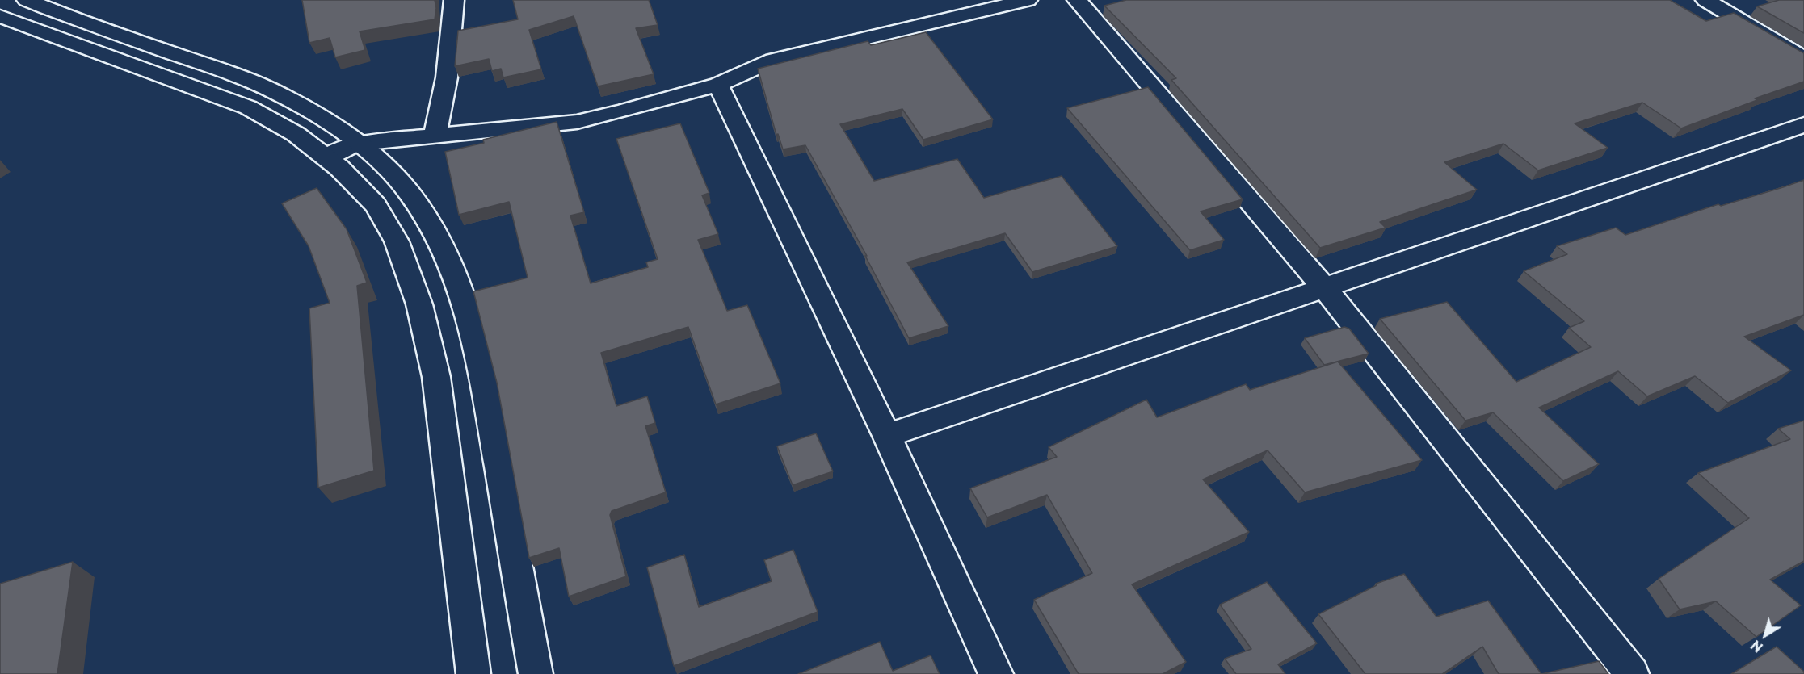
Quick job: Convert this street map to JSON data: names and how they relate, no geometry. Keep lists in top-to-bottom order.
{
  "north": "bottom left"
}
